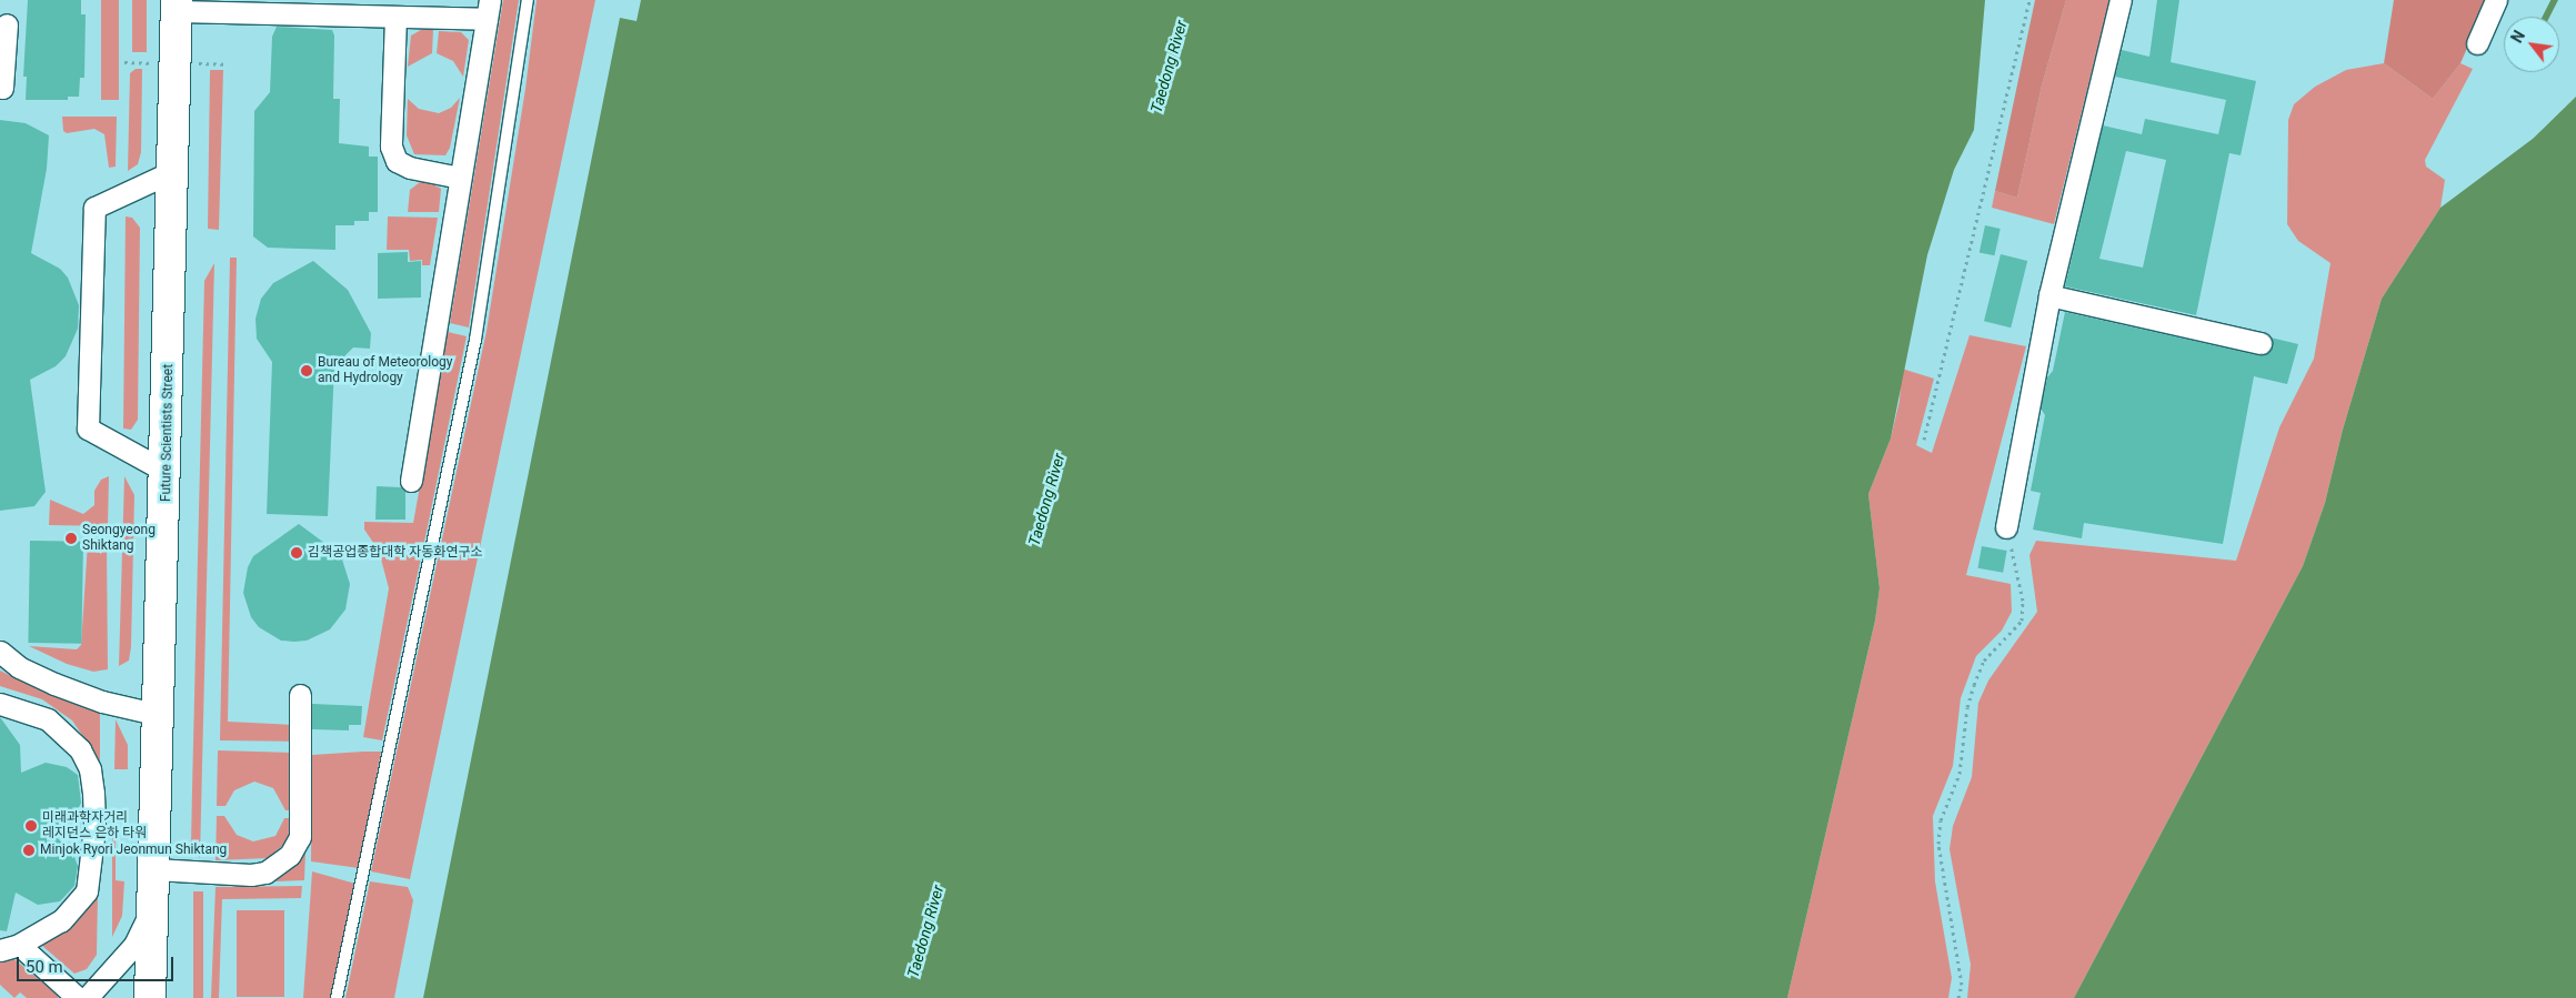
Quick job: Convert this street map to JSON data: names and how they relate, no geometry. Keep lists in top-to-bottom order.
{
  "streets": {
    "main road": ["Future Scientists Street"]
  },
  "water": ["Taedong River"],
  "places": [
    "Bureau of Meteorology and Hydrology",
    "Seongyeong Shiktang",
    "김책공업종합대학 자동화연구소",
    "미래과학자거리 레지던스 은하 타워",
    "Minjok Ryori Jeonmun Shiktang"
  ],
  "scale_bar": "50 m",
  "north": "top left"
}
